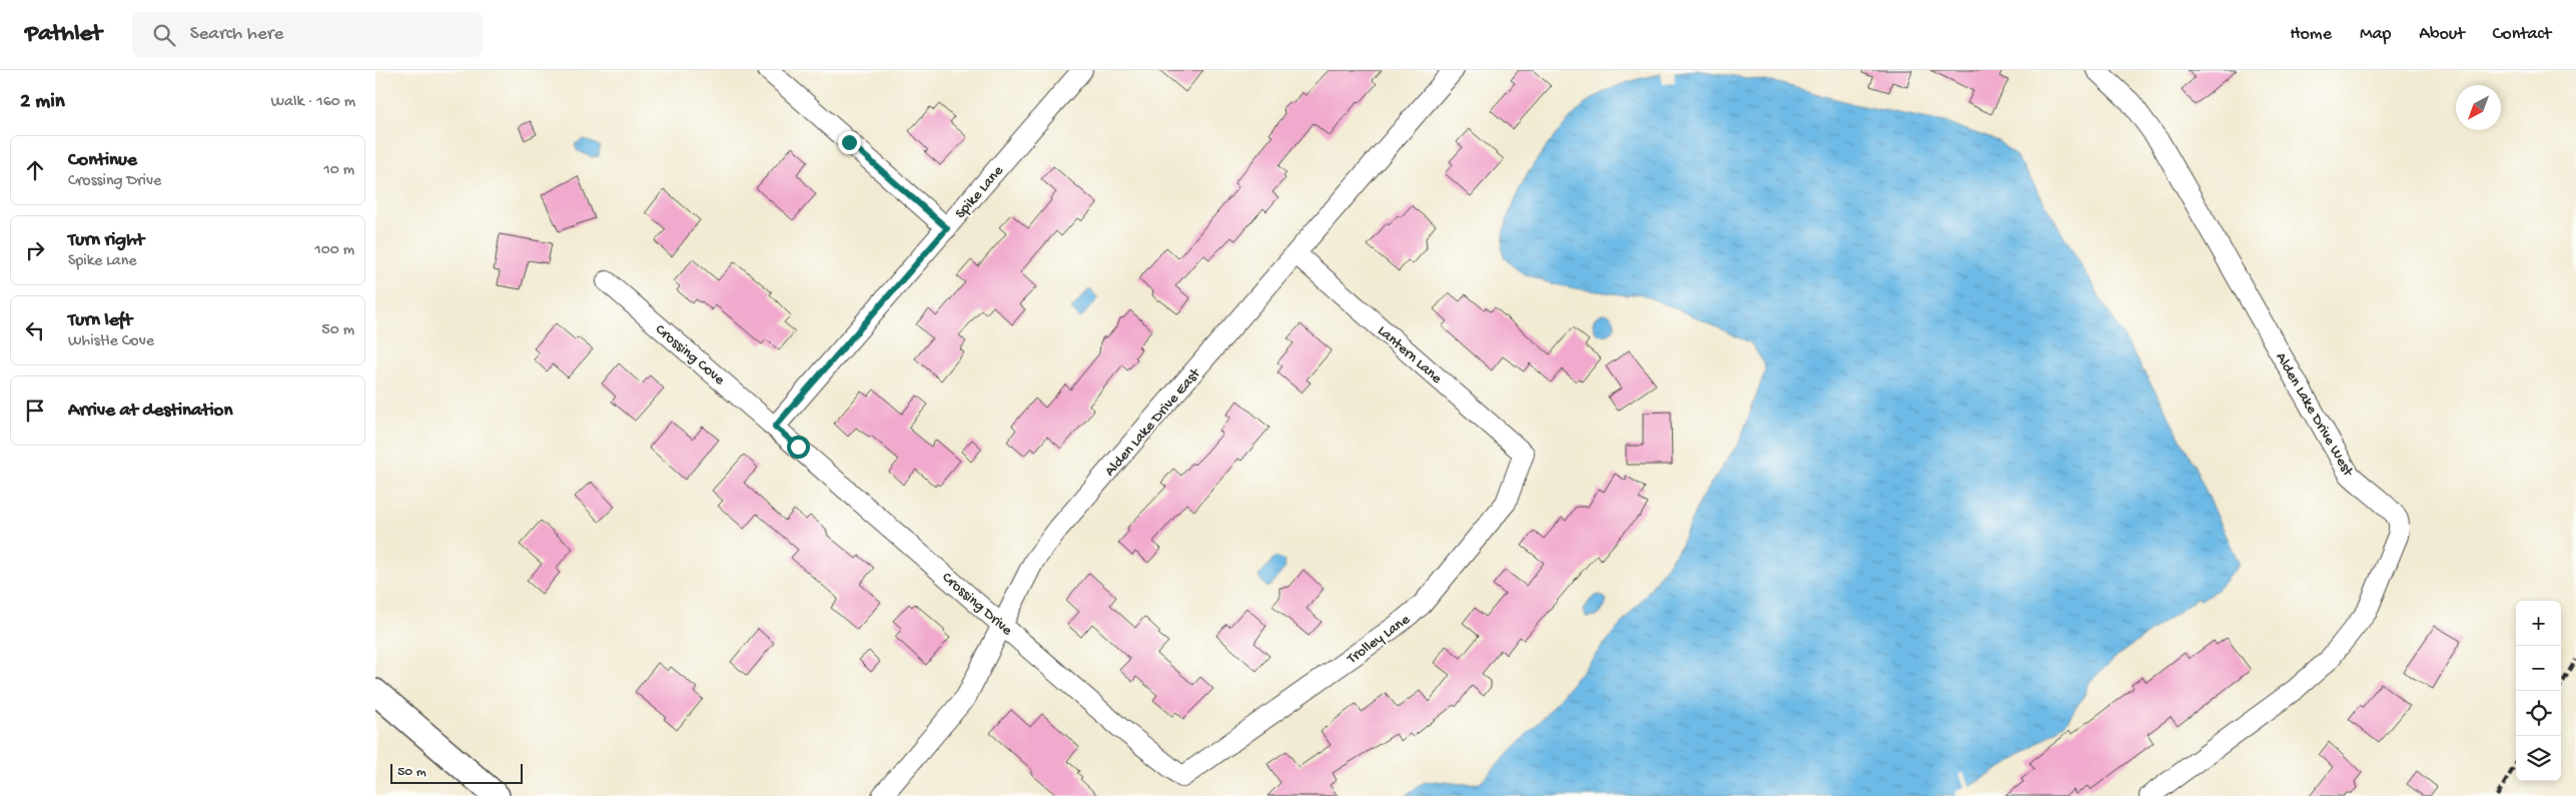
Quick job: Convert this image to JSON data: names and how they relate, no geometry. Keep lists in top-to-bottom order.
{
  "streets": {
    "street": [
      "Spike Lane",
      "Crossing Cove",
      "Lantern Lane",
      "Alden Lake Drive West",
      "Alden Lake Drive East",
      "Crossing Drive",
      "Trolley Lane"
    ]
  },
  "crossings": [
    ["Spike Lane", "Crossing Cove"],
    ["Spike Lane", "Crossing Drive"],
    ["Crossing Cove", "Crossing Drive"],
    ["Lantern Lane", "Alden Lake Drive East"],
    ["Lantern Lane", "Trolley Lane"],
    ["Alden Lake Drive East", "Crossing Drive"],
    ["Crossing Drive", "Trolley Lane"]
  ],
  "scale_bar": "50 m",
  "north": "bottom left",
  "page": {
    "header": "Pathlet",
    "search": "Search here",
    "nav": [
      "Home",
      "Map",
      "About",
      "Contact"
    ],
    "heading": ["2 min", "Walk · 160 m"],
    "list": [
      ["Continue", "Crossing Drive", "10 m"],
      ["Turn right", "Spike Lane", "100 m"],
      ["Turn left", "Whistle Cove", "50 m"],
      "Arrive at destination"
    ],
    "map_buttons": ["+", "−"],
    "scale": "50 m"
  }
}
